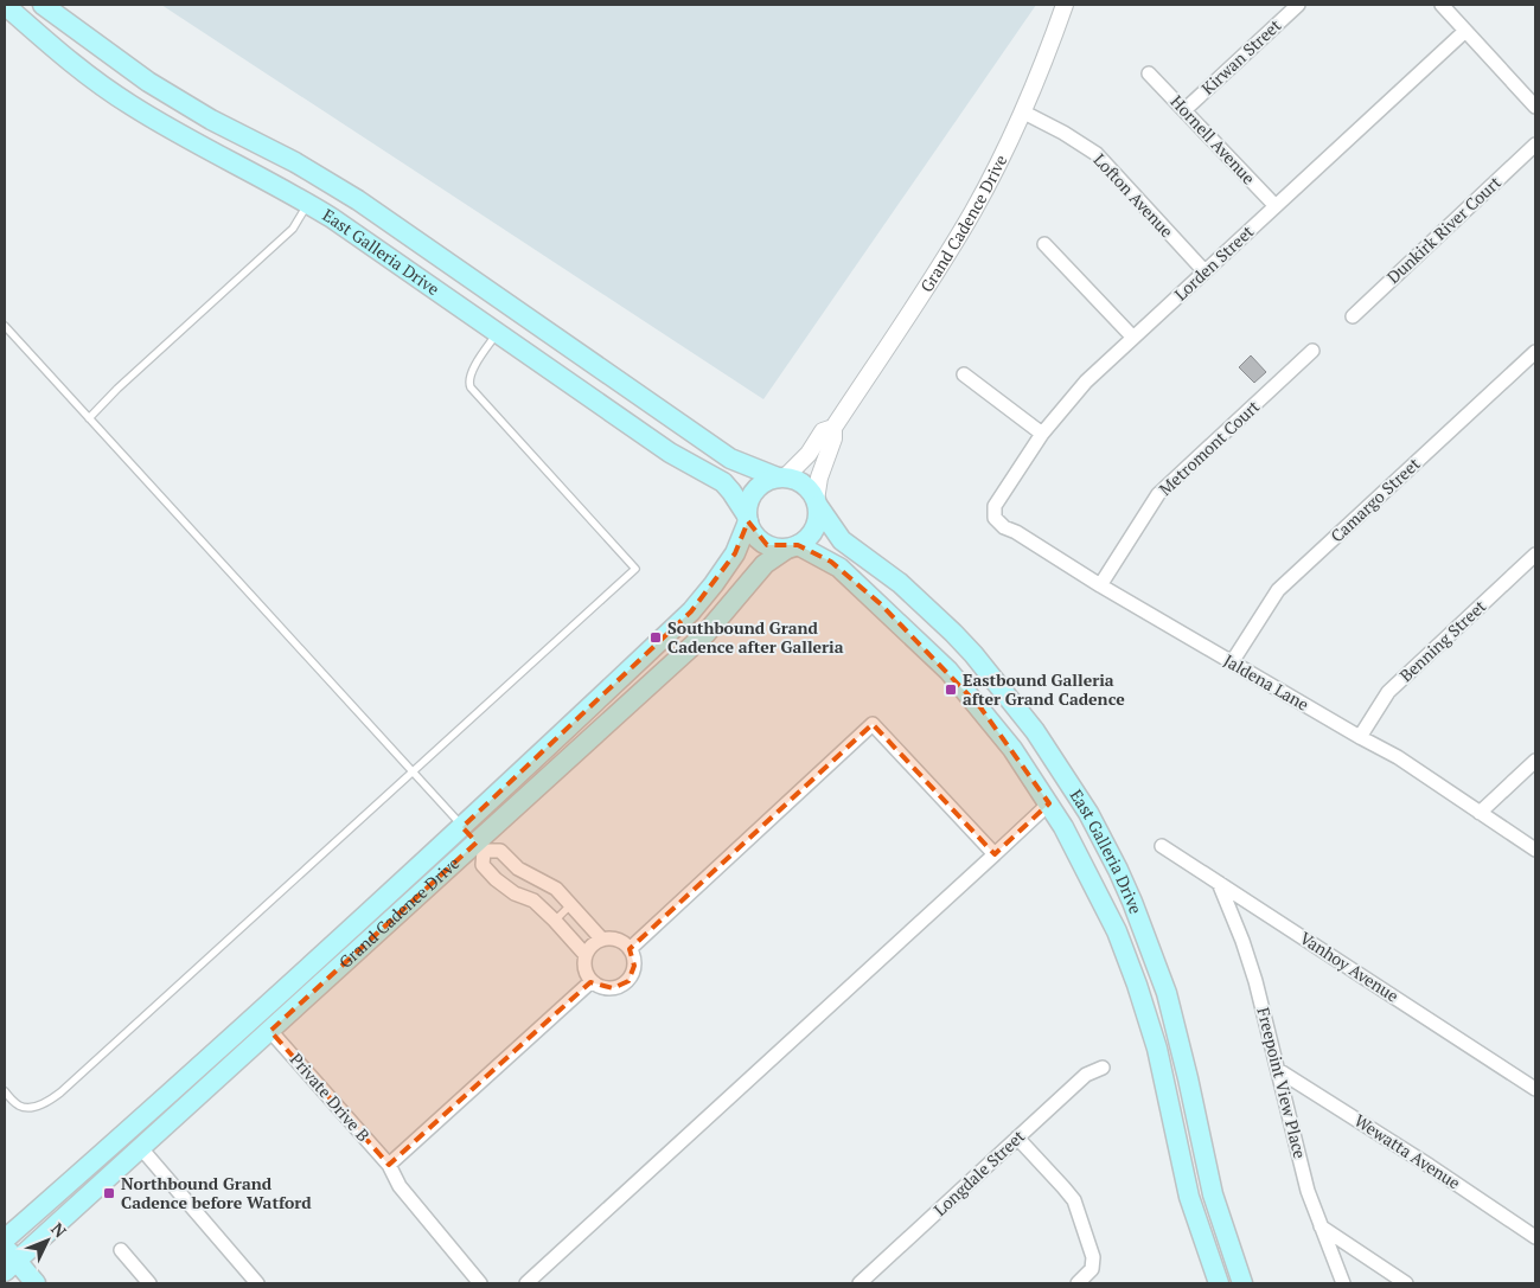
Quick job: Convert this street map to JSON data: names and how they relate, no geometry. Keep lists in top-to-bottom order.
{
  "streets": {
    "main road": ["Grand Cadence Drive", "East Galleria Drive"],
    "street": [
      "Kirwan Street",
      "Hornell Avenue",
      "Lofton Avenue",
      "Dunkirk River Court",
      "Lorden Street",
      "Metromont Court",
      "Camargo Street",
      "Benning Street",
      "Jaldena Lane",
      "Vanhoy Avenue",
      "Freepoint View Place",
      "Private Drive B",
      "Wewatta Avenue",
      "Longdale Street"
    ]
  },
  "crossings": [
    ["Kirwan Street", "Hornell Avenue"],
    ["Hornell Avenue", "Lorden Street"],
    ["Lofton Avenue", "Grand Cadence Drive"],
    ["Lofton Avenue", "Lorden Street"],
    ["Grand Cadence Drive", "East Galleria Drive"],
    ["Grand Cadence Drive", "Private Drive B"],
    ["Lorden Street", "Jaldena Lane"],
    ["Metromont Court", "Jaldena Lane"],
    ["Camargo Street", "Jaldena Lane"],
    ["Benning Street", "Jaldena Lane"],
    ["Vanhoy Avenue", "Freepoint View Place"],
    ["Freepoint View Place", "Wewatta Avenue"]
  ],
  "places": {
    "transit": ["Southbound Grand Cadence after Galleria", "Eastbound Galleria after Grand Cadence", "Northbound Grand Cadence before Watford"]
  },
  "north": "top right"
}
